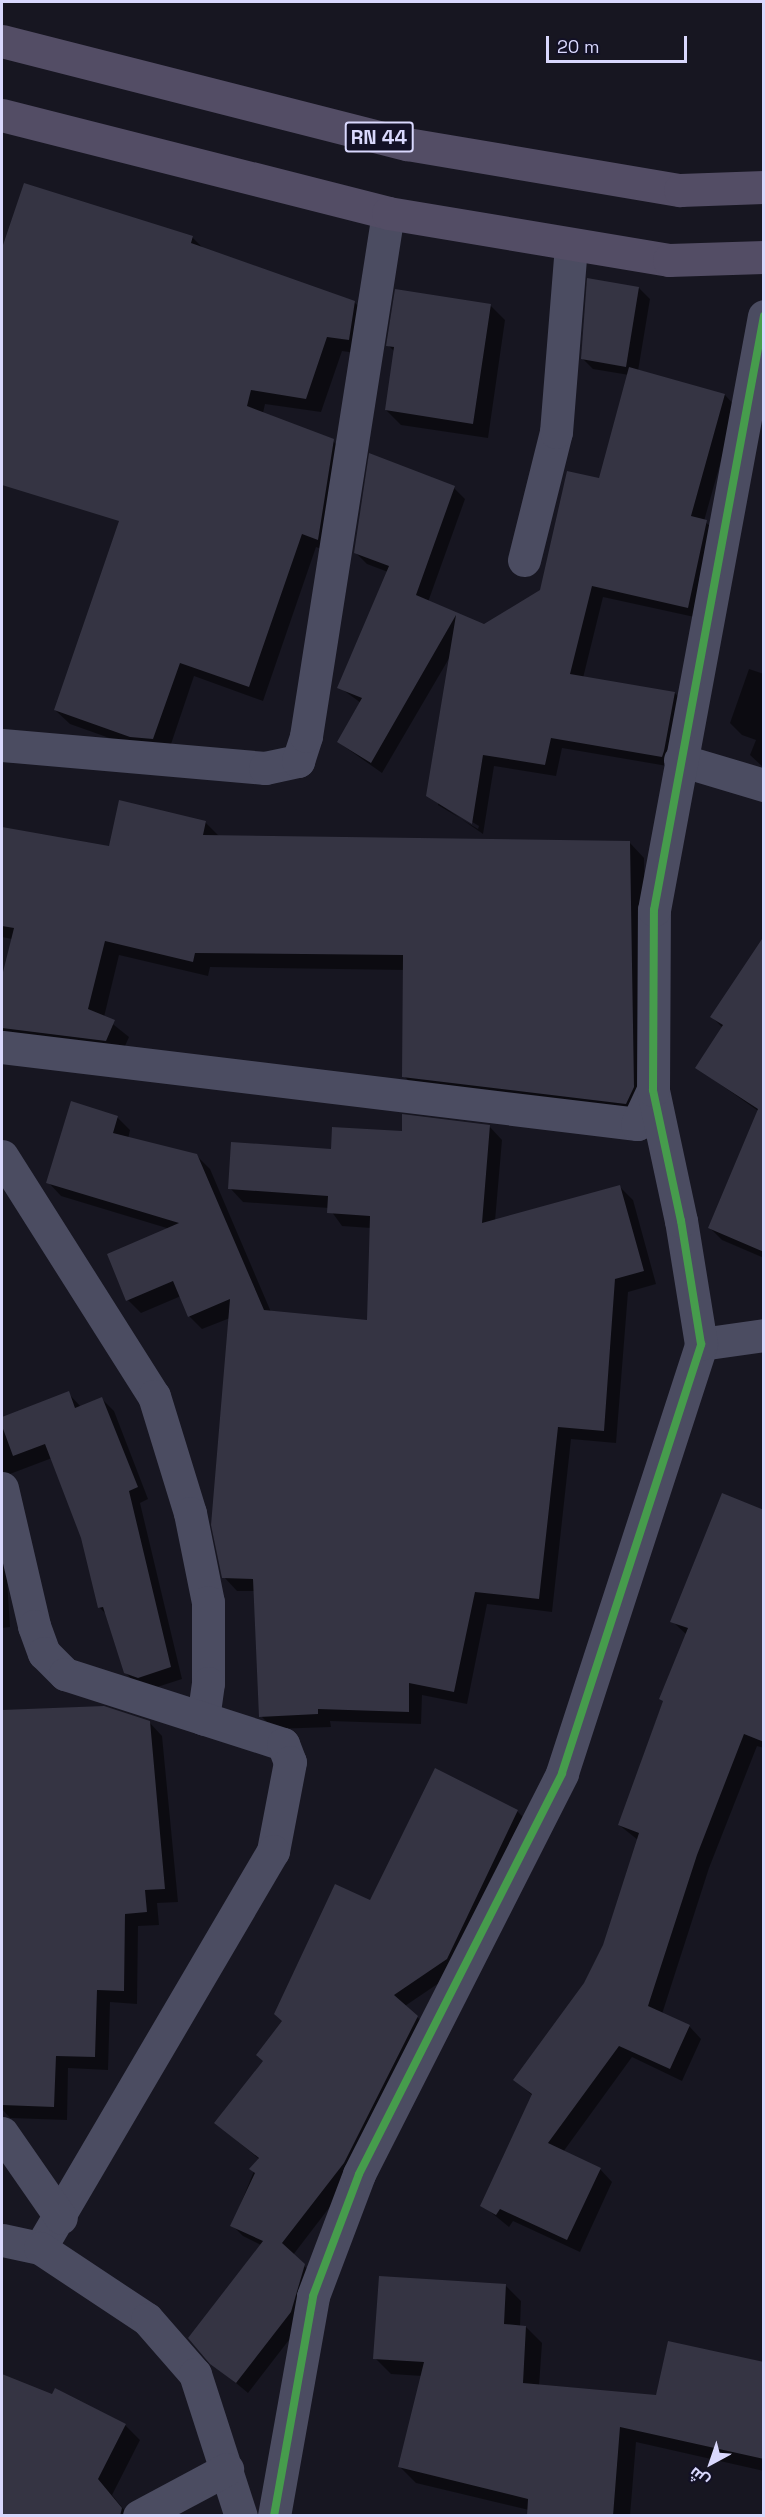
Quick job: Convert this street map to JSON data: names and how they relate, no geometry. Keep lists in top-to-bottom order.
{
  "streets": {
    "main road": ["RN 44"]
  },
  "scale_bar": "20 m",
  "north": "bottom left"
}
